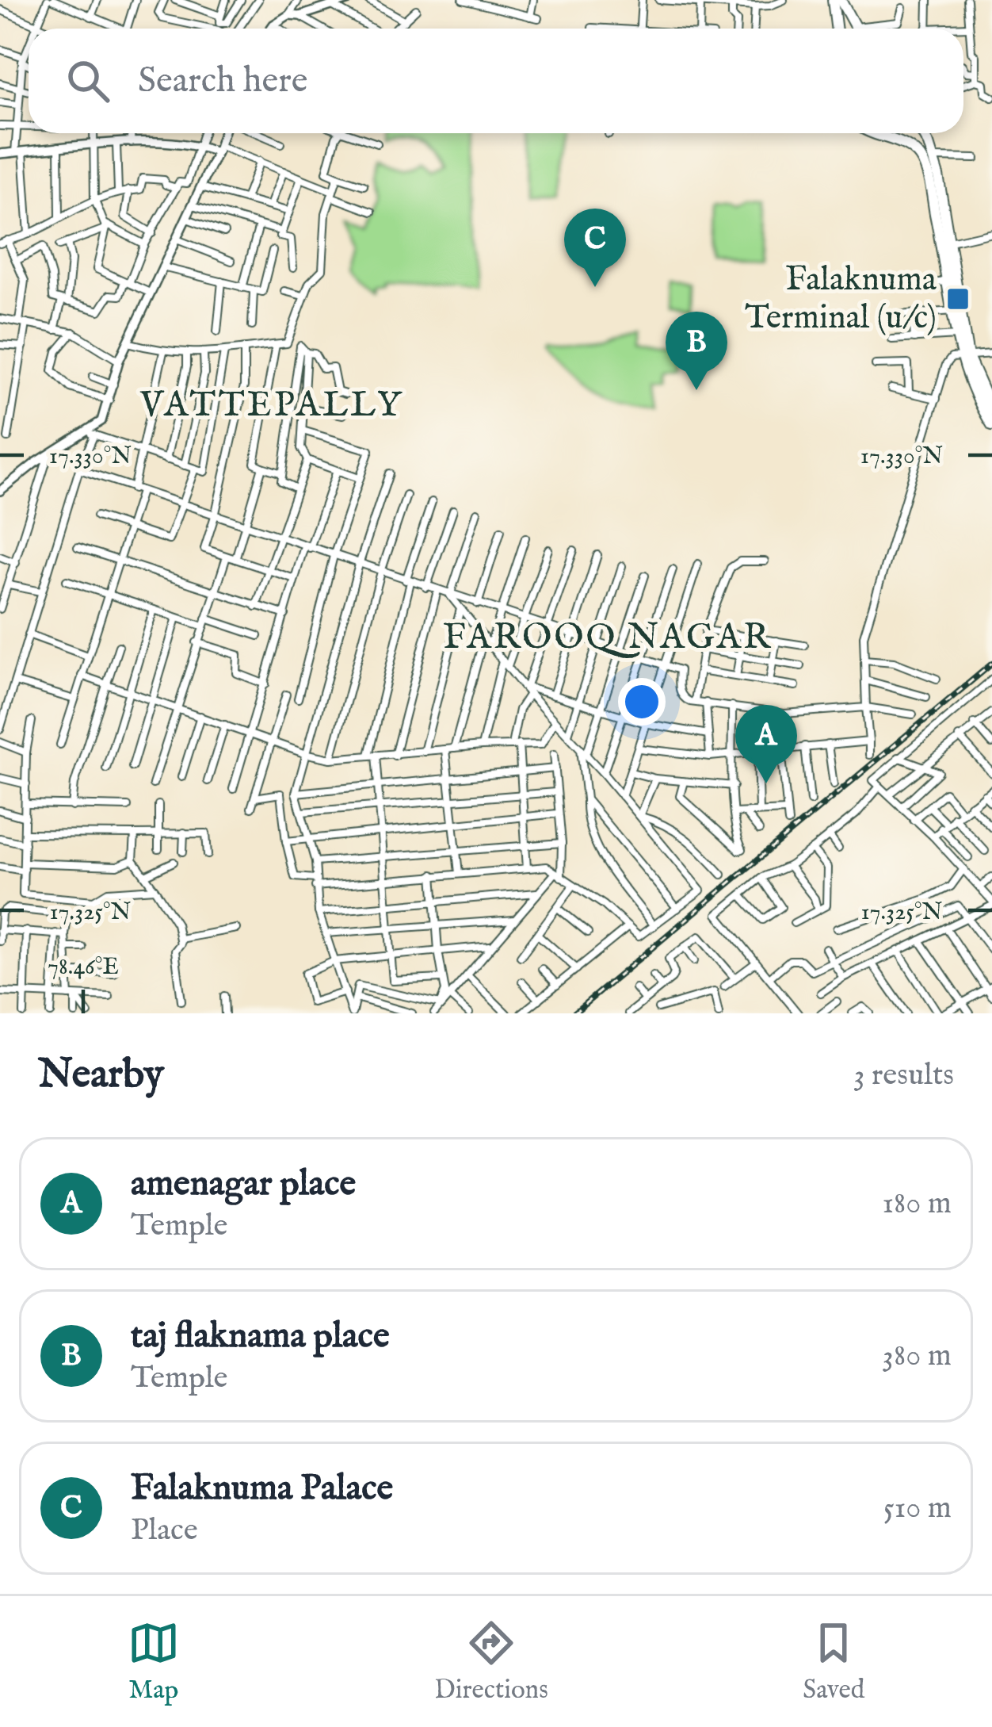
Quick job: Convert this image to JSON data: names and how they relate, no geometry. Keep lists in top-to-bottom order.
{
  "districts": ["VATTEPALLY", "FAROOQ NAGAR"],
  "places": {
    "transit": ["Falaknuma Terminal (u/c)"]
  },
  "page": {
    "search": "Search here",
    "pins": ["C", "B", "A"],
    "heading": ["Nearby", "3 results"],
    "list": [
      {
        "mark": "A",
        "name": "amenagar place",
        "note": "Temple",
        "value": "180 m"
      },
      {
        "mark": "B",
        "name": "taj flaknama place",
        "note": "Temple",
        "value": "380 m"
      },
      {
        "mark": "C",
        "name": "Falaknuma Palace",
        "note": "Place",
        "value": "510 m"
      }
    ],
    "nav": ["Map", "Directions", "Saved"]
  },
  "coordinates": ["17.330°N", "17.325°N", "78.46°E"]
}
